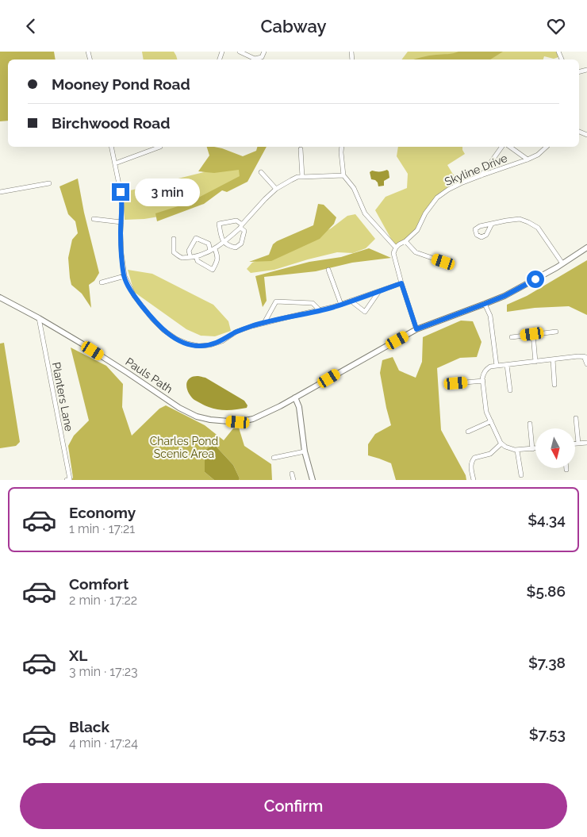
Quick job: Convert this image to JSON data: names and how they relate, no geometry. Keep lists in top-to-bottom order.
{
  "streets": {
    "street": ["Skyline Drive", "Pauls Path", "Planters Lane"]
  },
  "crossings": [
    ["Pauls Path", "Planters Lane"]
  ],
  "parks": ["Charles Pond Scenic Area"],
  "north": "bottom",
  "page": {
    "header": "Cabway",
    "banner": ["Mooney Pond Road", "Birchwood Road"],
    "bubble": "3 min",
    "list": [
      {
        "name": "Economy",
        "note": "1 min · 17:21",
        "value": "$4.34"
      },
      {
        "name": "Comfort",
        "note": "2 min · 17:22",
        "value": "$5.86"
      },
      {
        "name": "XL",
        "note": "3 min · 17:23",
        "value": "$7.38"
      },
      {
        "name": "Black",
        "note": "4 min · 17:24",
        "value": "$7.53"
      }
    ],
    "buttons": "Confirm"
  }
}
